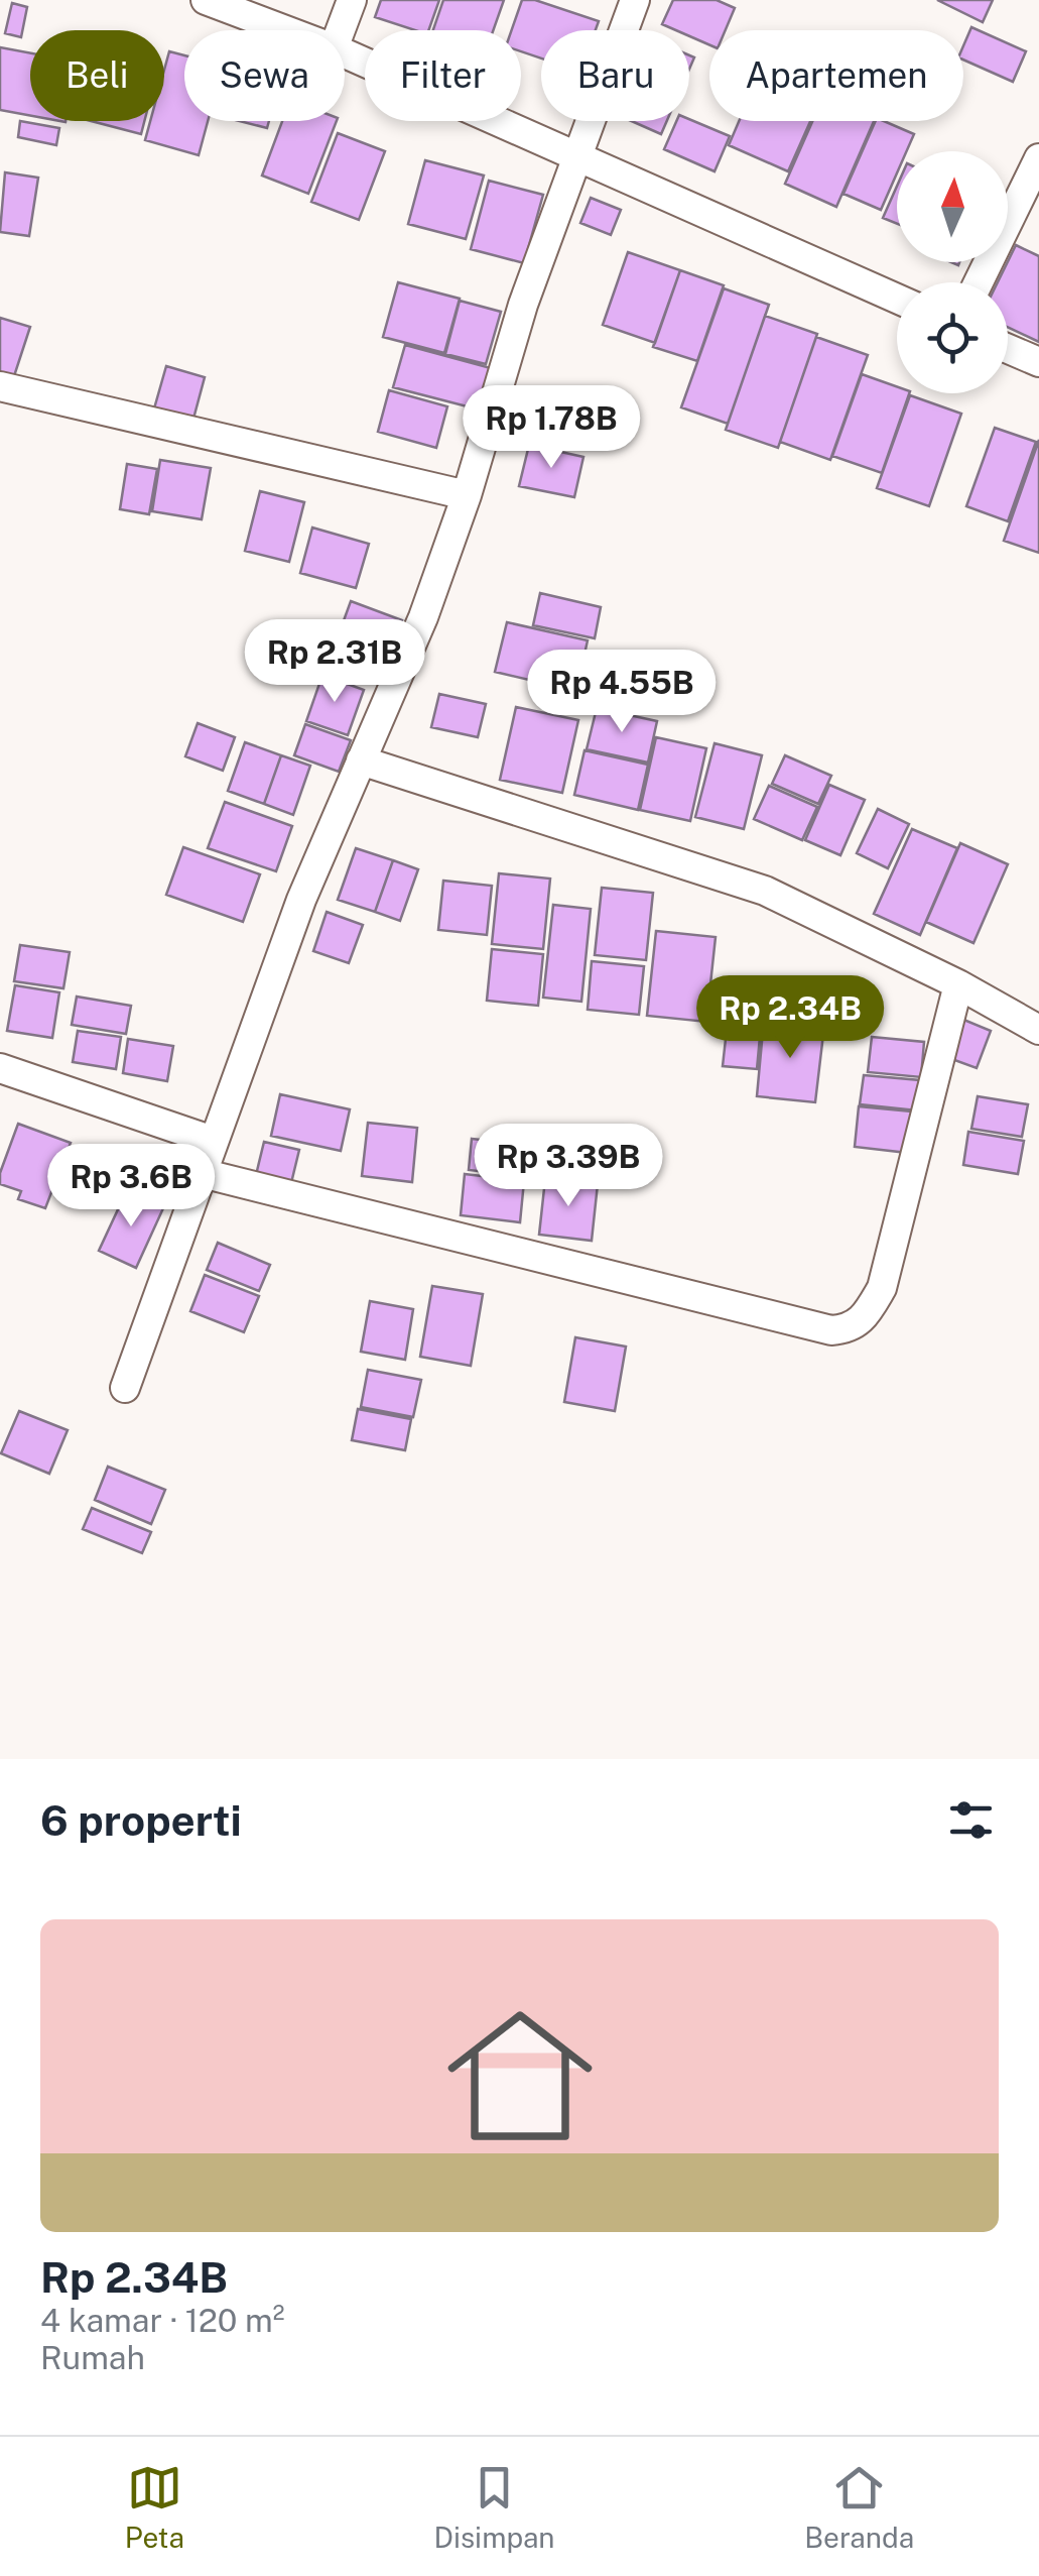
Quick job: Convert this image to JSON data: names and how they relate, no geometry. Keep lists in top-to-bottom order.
{
  "north": "top",
  "page": {
    "chip": [
      "Beli",
      "Sewa",
      "Filter",
      "Baru",
      "Apartemen"
    ],
    "price": [
      "Rp 1.78B",
      "Rp 2.31B",
      "Rp 4.55B",
      "Rp 2.34B",
      "Rp 3.39B",
      "Rp 3.6B"
    ],
    "heading": "6 properti",
    "list": [
      {
        "name": "Rp 2.34B",
        "note": "4 kamar · 120 m² · Rumah"
      }
    ],
    "tabs": ["Peta", "Disimpan", "Beranda"]
  }
}
